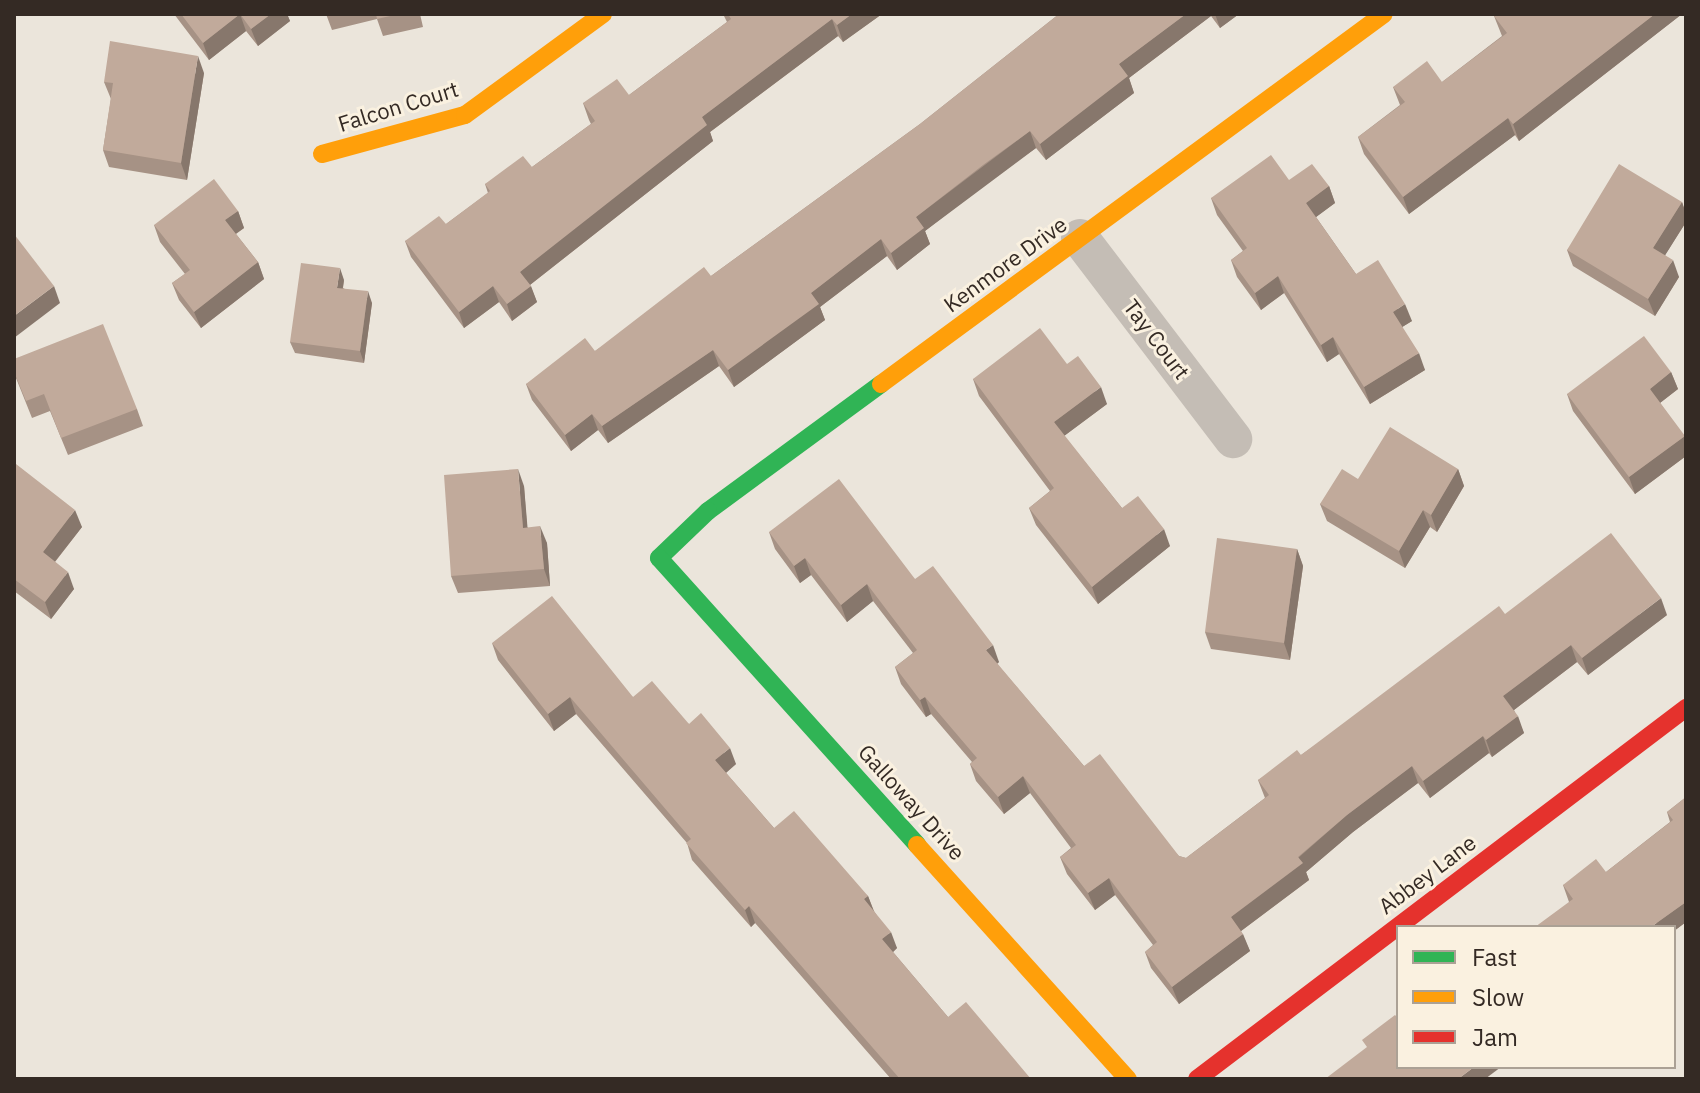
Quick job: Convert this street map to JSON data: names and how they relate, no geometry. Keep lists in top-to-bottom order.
{
  "streets": {
    "street": [
      "Falcon Court",
      "Kenmore Drive",
      "Tay Court",
      "Galloway Drive",
      "Abbey Lane"
    ]
  },
  "crossings": [
    ["Kenmore Drive", "Tay Court"],
    ["Kenmore Drive", "Galloway Drive"]
  ],
  "legend": ["Fast", "Slow", "Jam"]
}
